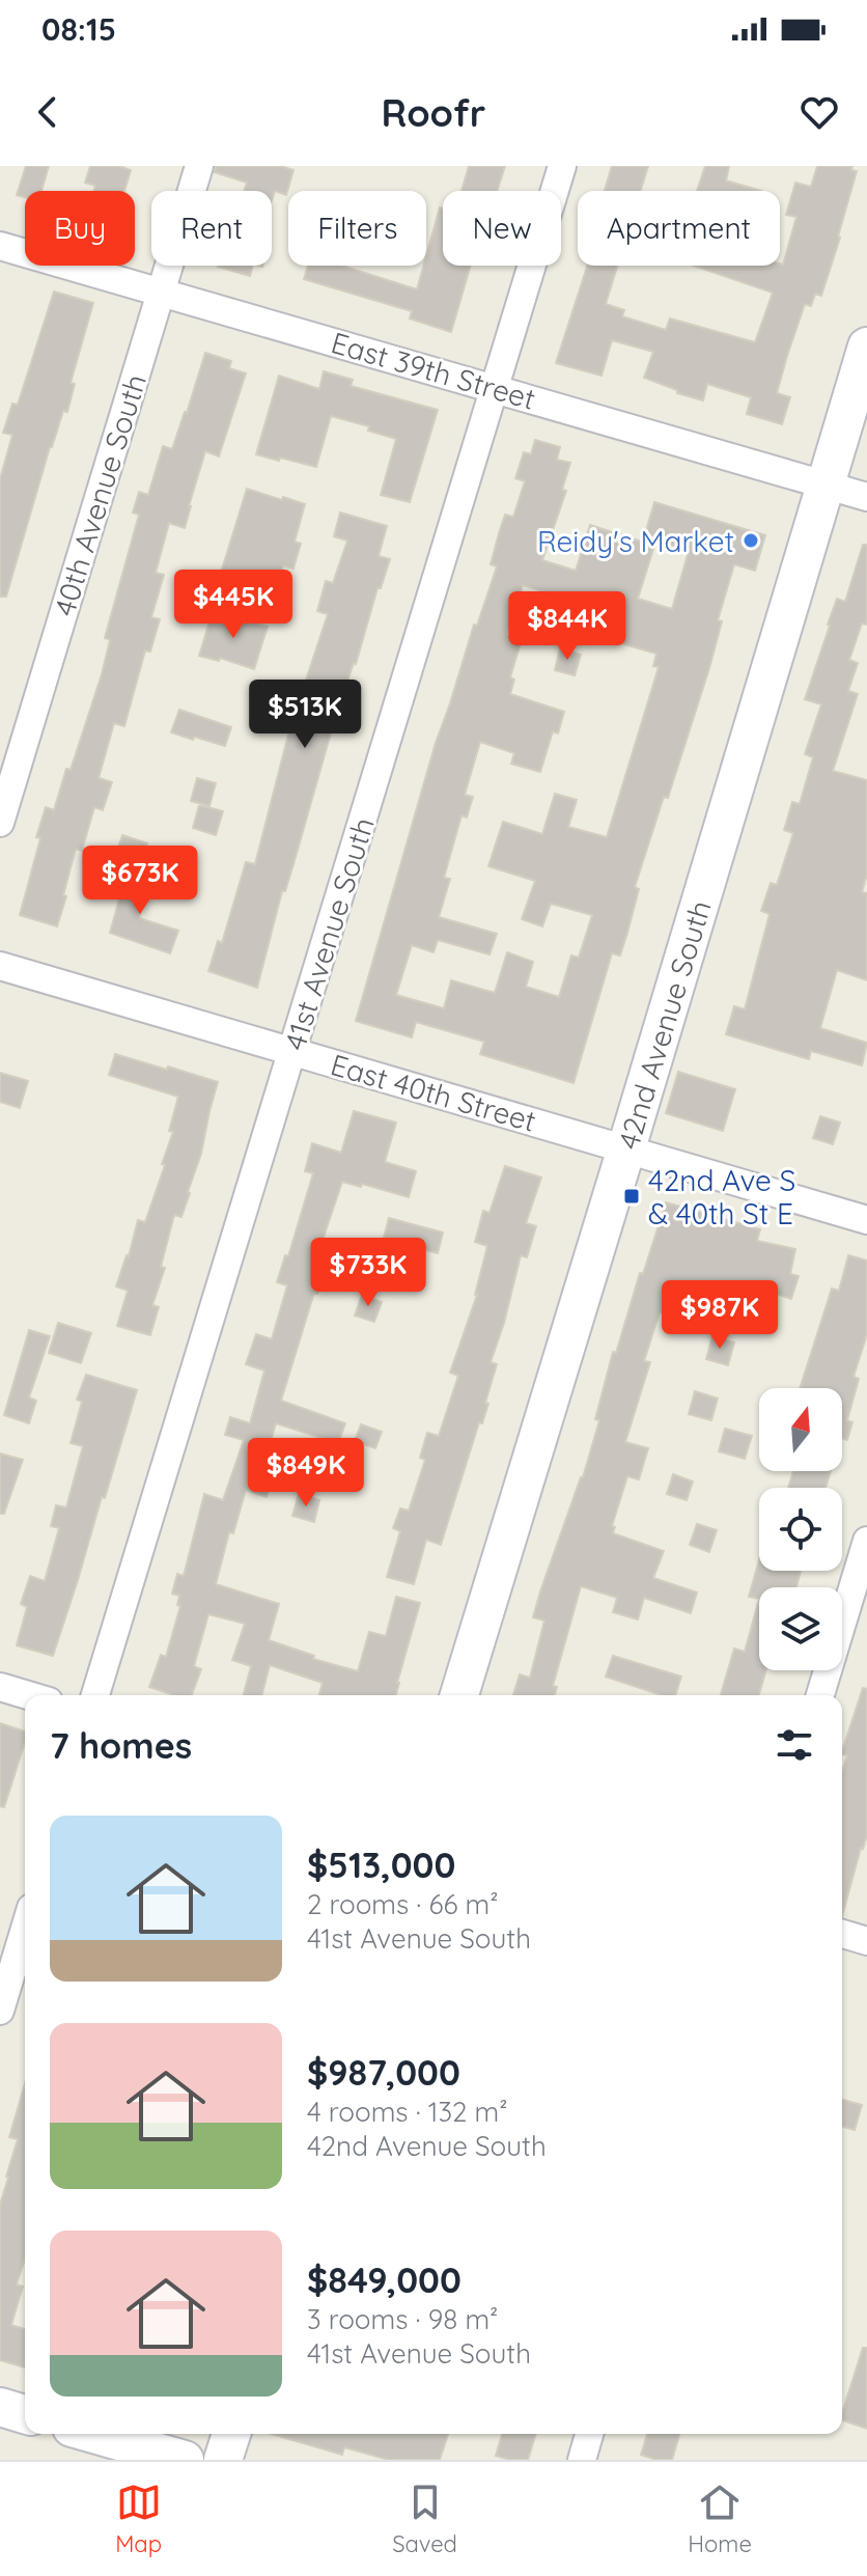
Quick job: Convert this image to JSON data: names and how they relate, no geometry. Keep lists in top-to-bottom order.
{
  "streets": {
    "street": [
      "East 39th Street",
      "40th Avenue South",
      "41st Avenue South",
      "42nd Avenue South",
      "East 40th Street"
    ]
  },
  "crossings": [
    ["East 39th Street", "40th Avenue South"],
    ["East 39th Street", "41st Avenue South"],
    ["East 39th Street", "42nd Avenue South"],
    ["41st Avenue South", "East 40th Street"],
    ["42nd Avenue South", "East 40th Street"]
  ],
  "places": {
    "other": ["Reidy's Market"],
    "transit": ["42nd Ave S & 40th St E"]
  },
  "north": "top",
  "page": {
    "status": "08:15",
    "header": "Roofr",
    "chip": [
      "Buy",
      "Rent",
      "Filters",
      "New",
      "Apartment"
    ],
    "price": [
      "$445K",
      "$844K",
      "$513K",
      "$673K",
      "$733K",
      "$987K",
      "$849K"
    ],
    "heading": "7 homes",
    "list": [
      {
        "name": "$513,000",
        "note": "2 rooms · 66 m² · 41st Avenue South"
      },
      {
        "name": "$987,000",
        "note": "4 rooms · 132 m² · 42nd Avenue South"
      },
      {
        "name": "$849,000",
        "note": "3 rooms · 98 m² · 41st Avenue South"
      }
    ],
    "tabs": ["Map", "Saved", "Home"]
  }
}
